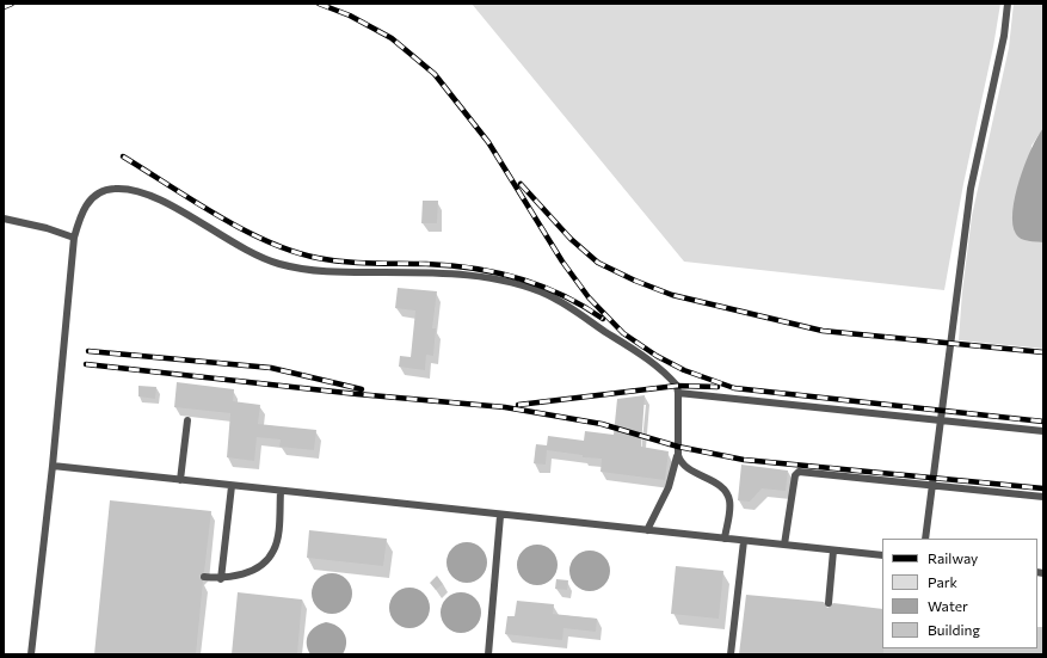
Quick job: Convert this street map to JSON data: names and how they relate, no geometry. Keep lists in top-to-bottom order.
{
  "legend": [
    "Railway",
    "Park",
    "Water",
    "Building"
  ]
}
